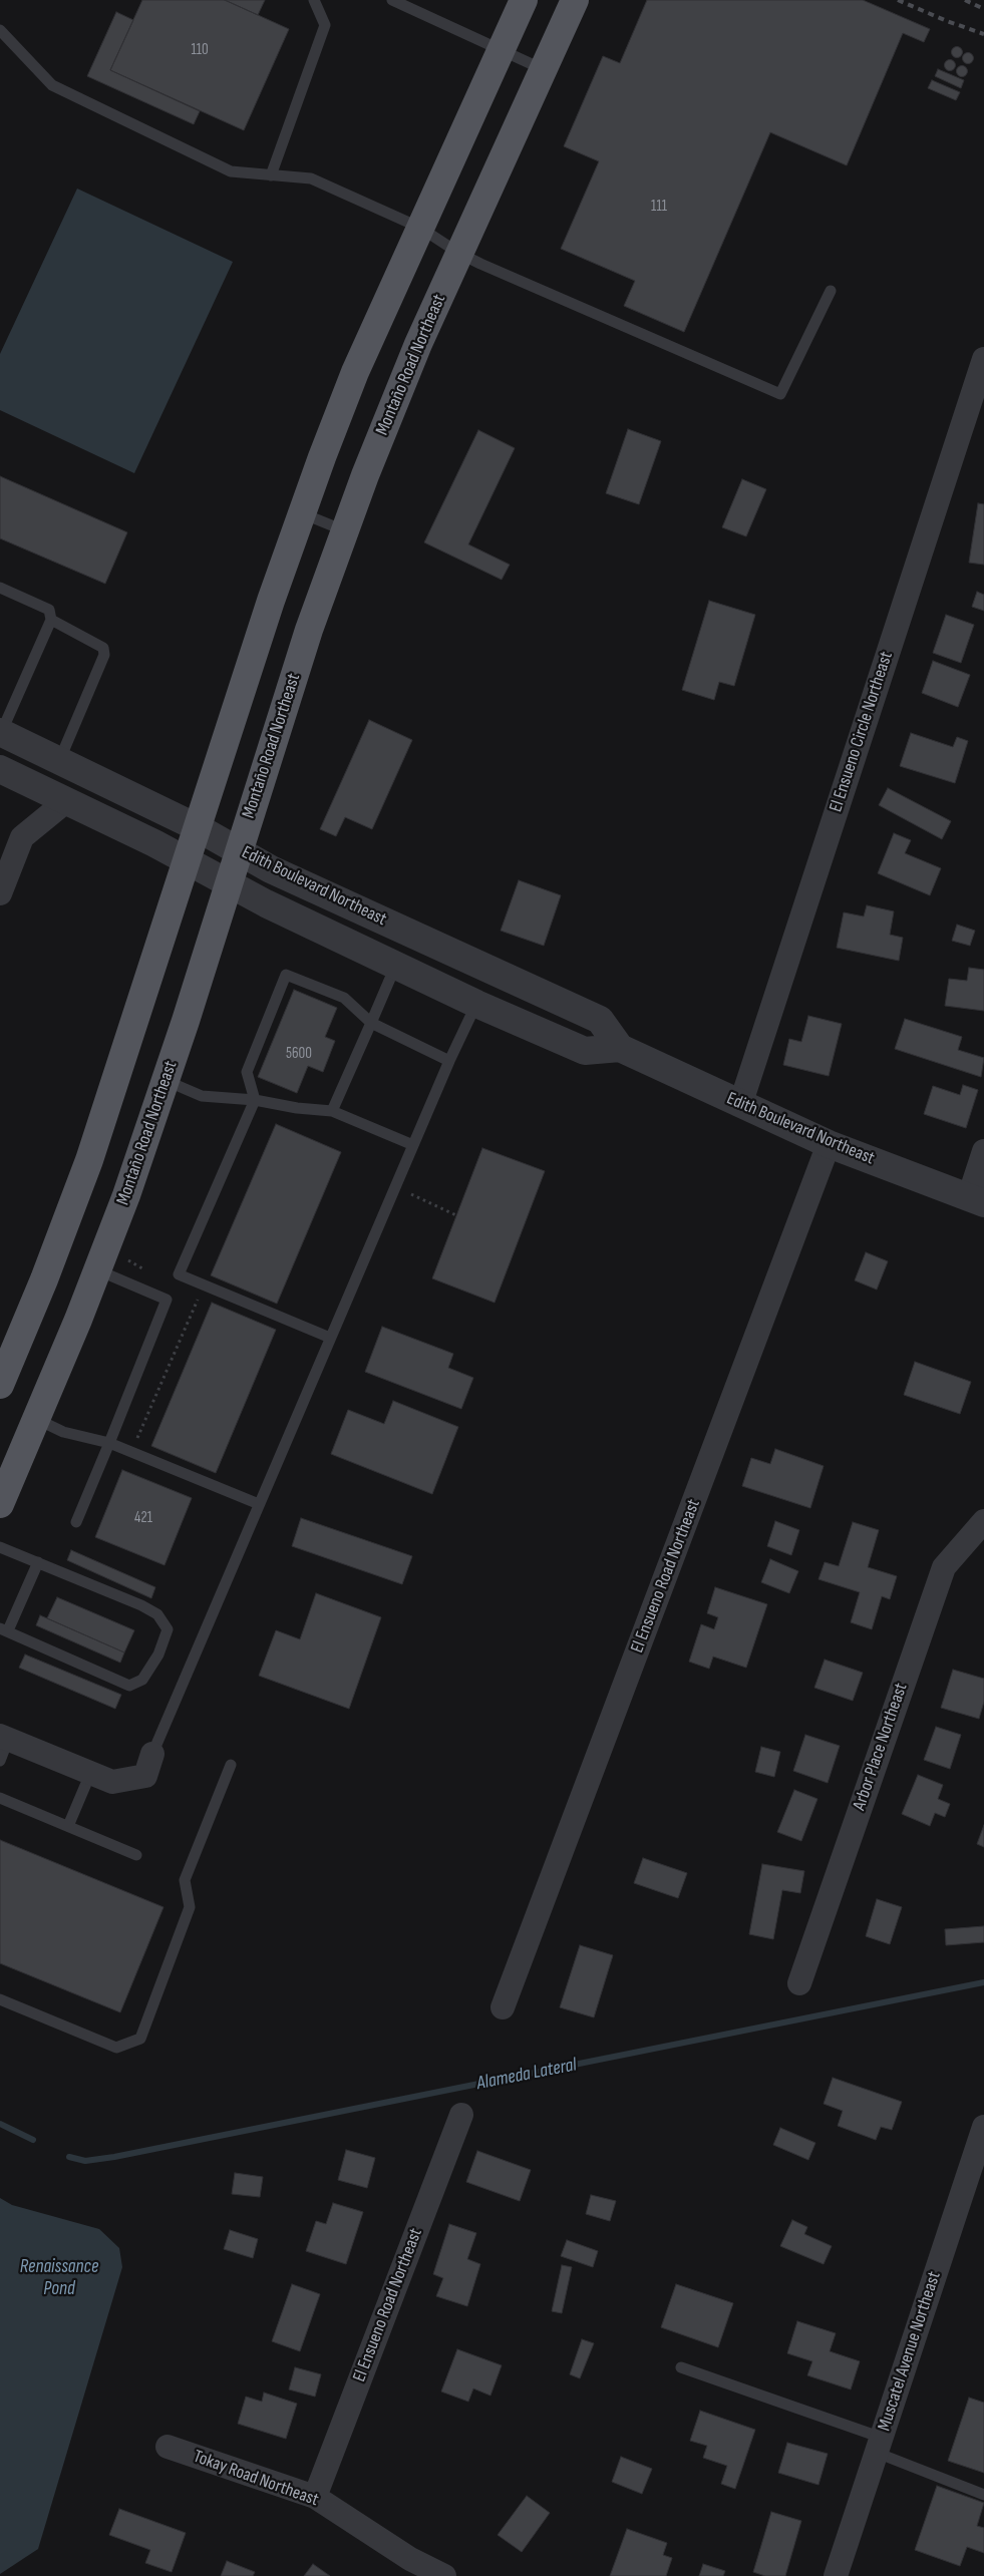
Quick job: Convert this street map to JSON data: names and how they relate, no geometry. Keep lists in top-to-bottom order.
{
  "streets": {
    "main road": ["Montaño Road Northeast"],
    "street": [
      "El Ensueno Circle Northeast",
      "Edith Boulevard Northeast",
      "El Ensueno Road Northeast",
      "Arbor Place Northeast",
      "Muscatel Avenue Northeast",
      "Tokay Road Northeast"
    ]
  },
  "crossings": [
    ["Montaño Road Northeast", "Edith Boulevard Northeast"],
    ["El Ensueno Circle Northeast", "Edith Boulevard Northeast"],
    ["Edith Boulevard Northeast", "El Ensueno Road Northeast"],
    ["El Ensueno Road Northeast", "Tokay Road Northeast"]
  ],
  "water": ["Alameda Lateral", "Renaissance Pond"],
  "house_numbers": [
    "110",
    "111",
    "5600",
    "421"
  ]
}
